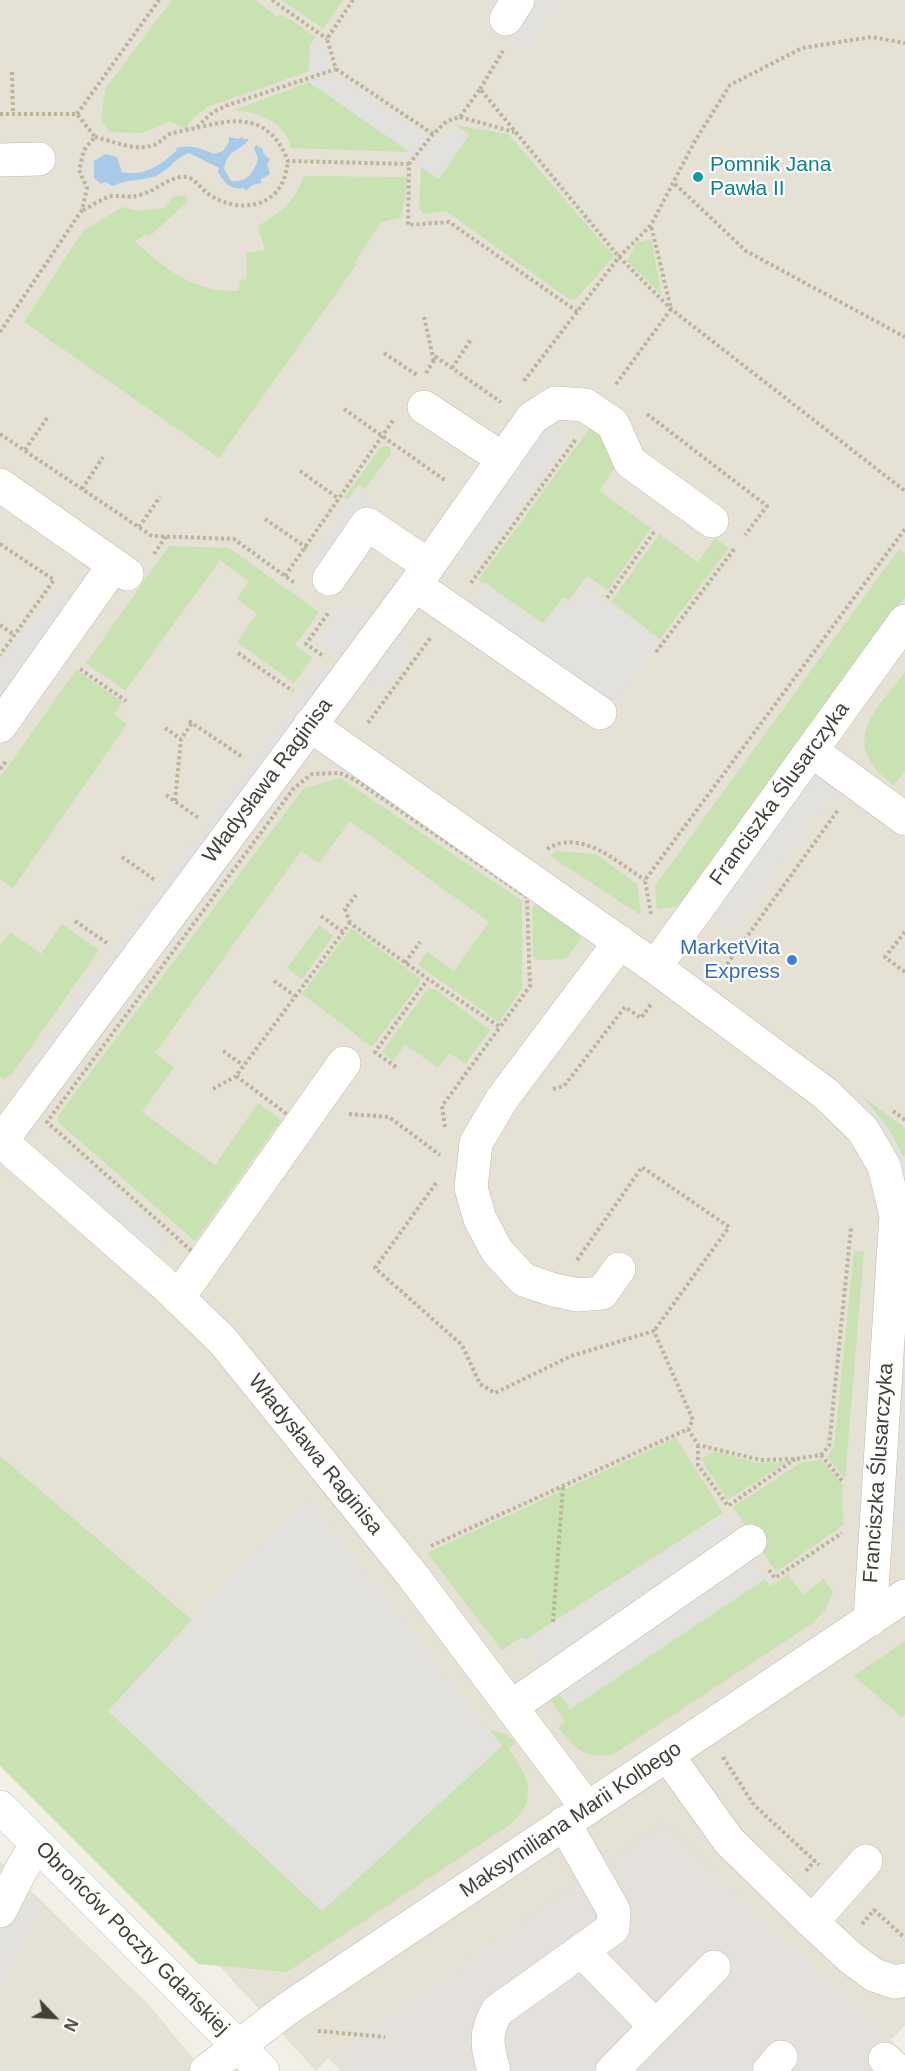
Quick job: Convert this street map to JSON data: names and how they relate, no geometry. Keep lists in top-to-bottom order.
{
  "streets": {
    "street": [
      "Władysława Raginisa",
      "Franciszka Ślusarczyka",
      "Maksymiliana Marii Kolbego",
      "Obrońców Poczty Gdańskiej"
    ]
  },
  "crossings": [
    ["Władysława Raginisa", "Franciszka Ślusarczyka"],
    ["Władysława Raginisa", "Maksymiliana Marii Kolbego"],
    ["Franciszka Ślusarczyka", "Maksymiliana Marii Kolbego"],
    ["Maksymiliana Marii Kolbego", "Obrońców Poczty Gdańskiej"]
  ],
  "places": ["Pomnik Jana Pawła II", "MarketVita Express"],
  "north": "bottom right"
}
